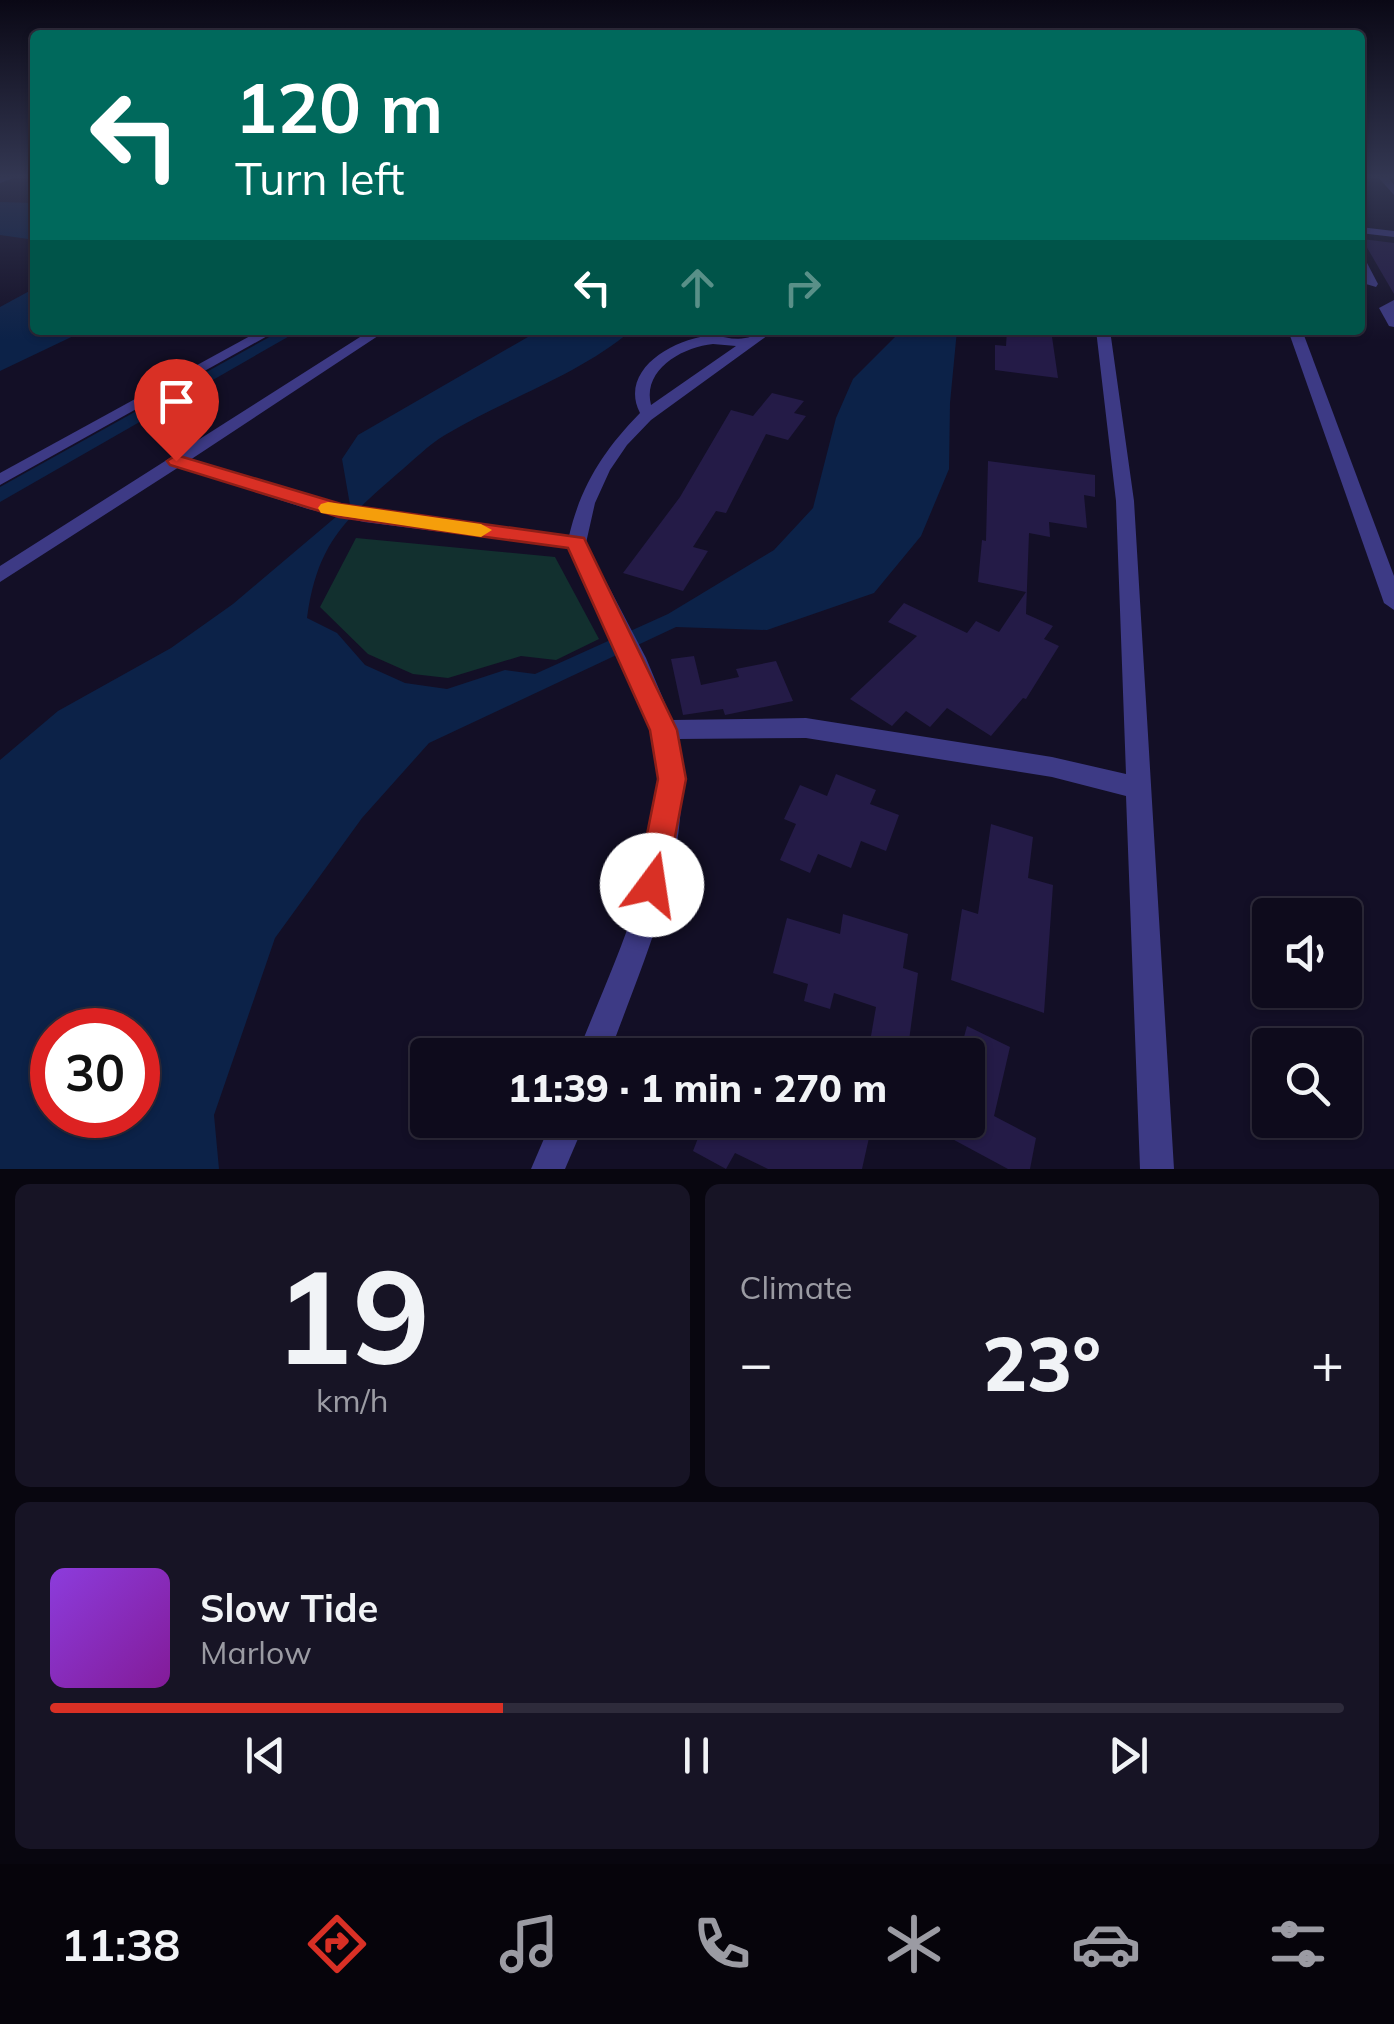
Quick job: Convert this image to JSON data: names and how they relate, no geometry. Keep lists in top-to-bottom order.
{
  "page": {
    "turn": ["120 m", "Turn left"],
    "limit": "30",
    "trip": "11:39 · 1 min · 270 m",
    "tile": [
      ["19", "km/h"],
      "Climate"
    ],
    "heat": ["−", "23°", "+"],
    "song": ["Slow Tide", "Marlow"],
    "tabs": "11:38"
  }
}
